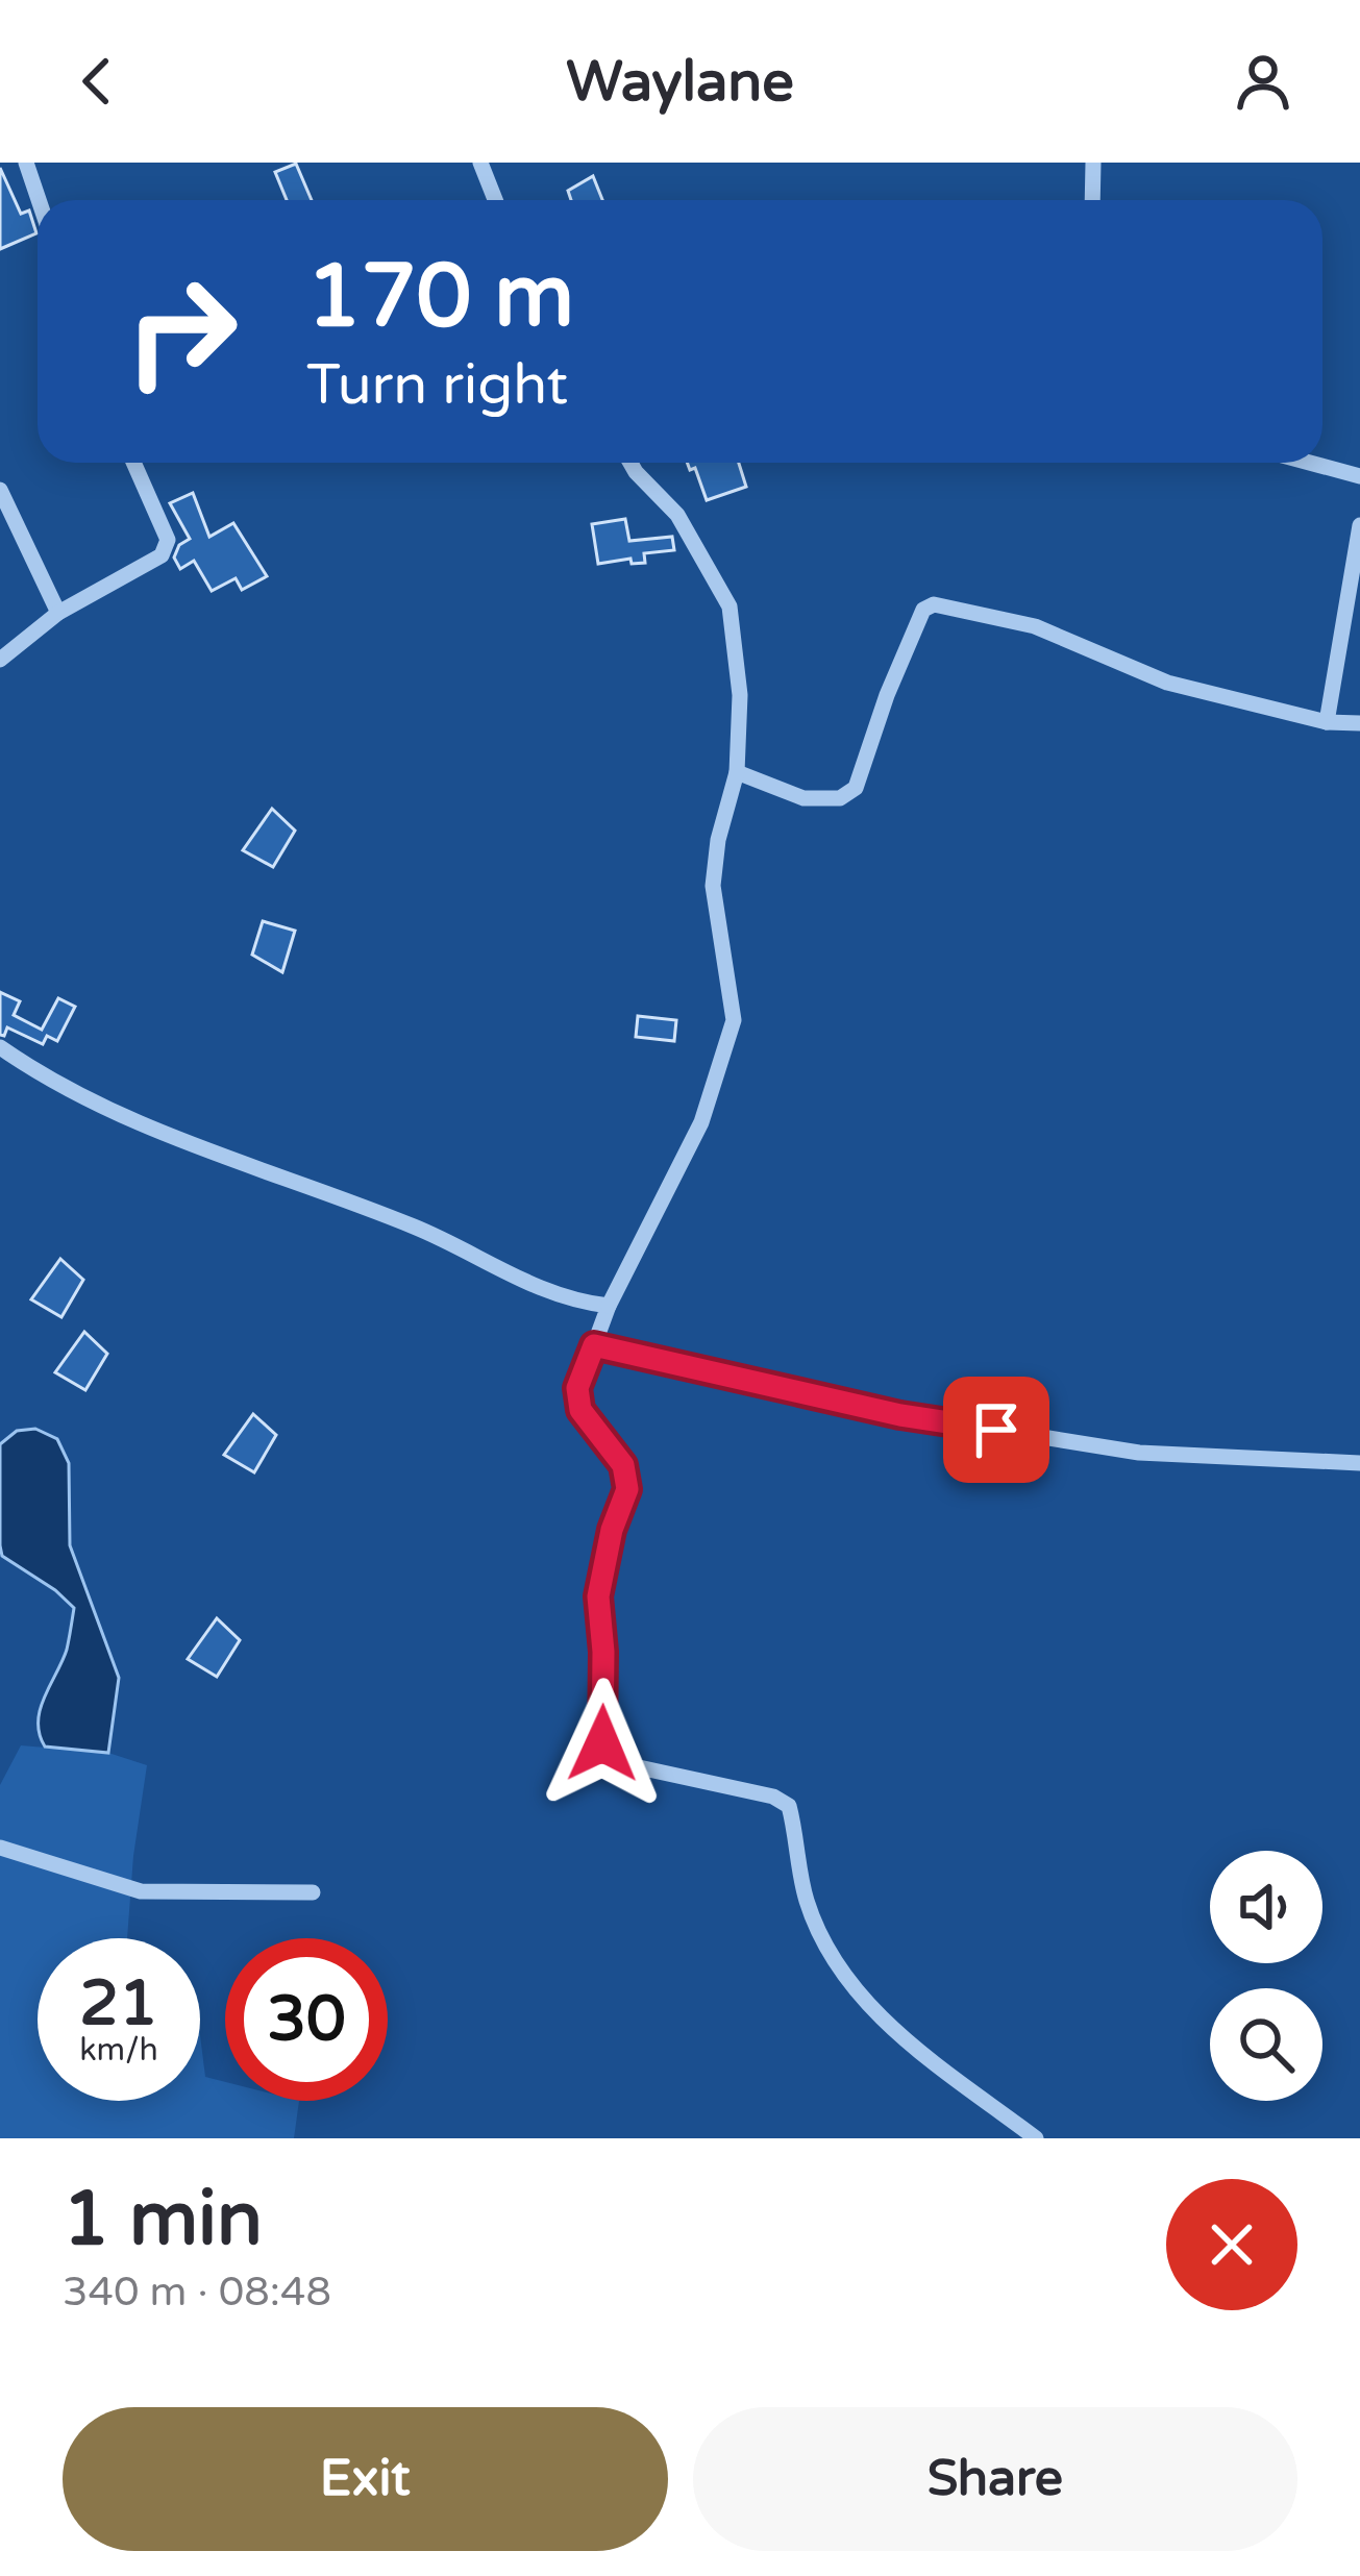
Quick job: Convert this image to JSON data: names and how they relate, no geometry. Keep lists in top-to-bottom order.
{
  "page": {
    "header": "Waylane",
    "turn": ["170 m", "Turn right"],
    "speed": "21 km/h",
    "limit": "30",
    "heading": ["1 min", "340 m · 08:48"],
    "buttons": ["Exit", "Share"]
  }
}
